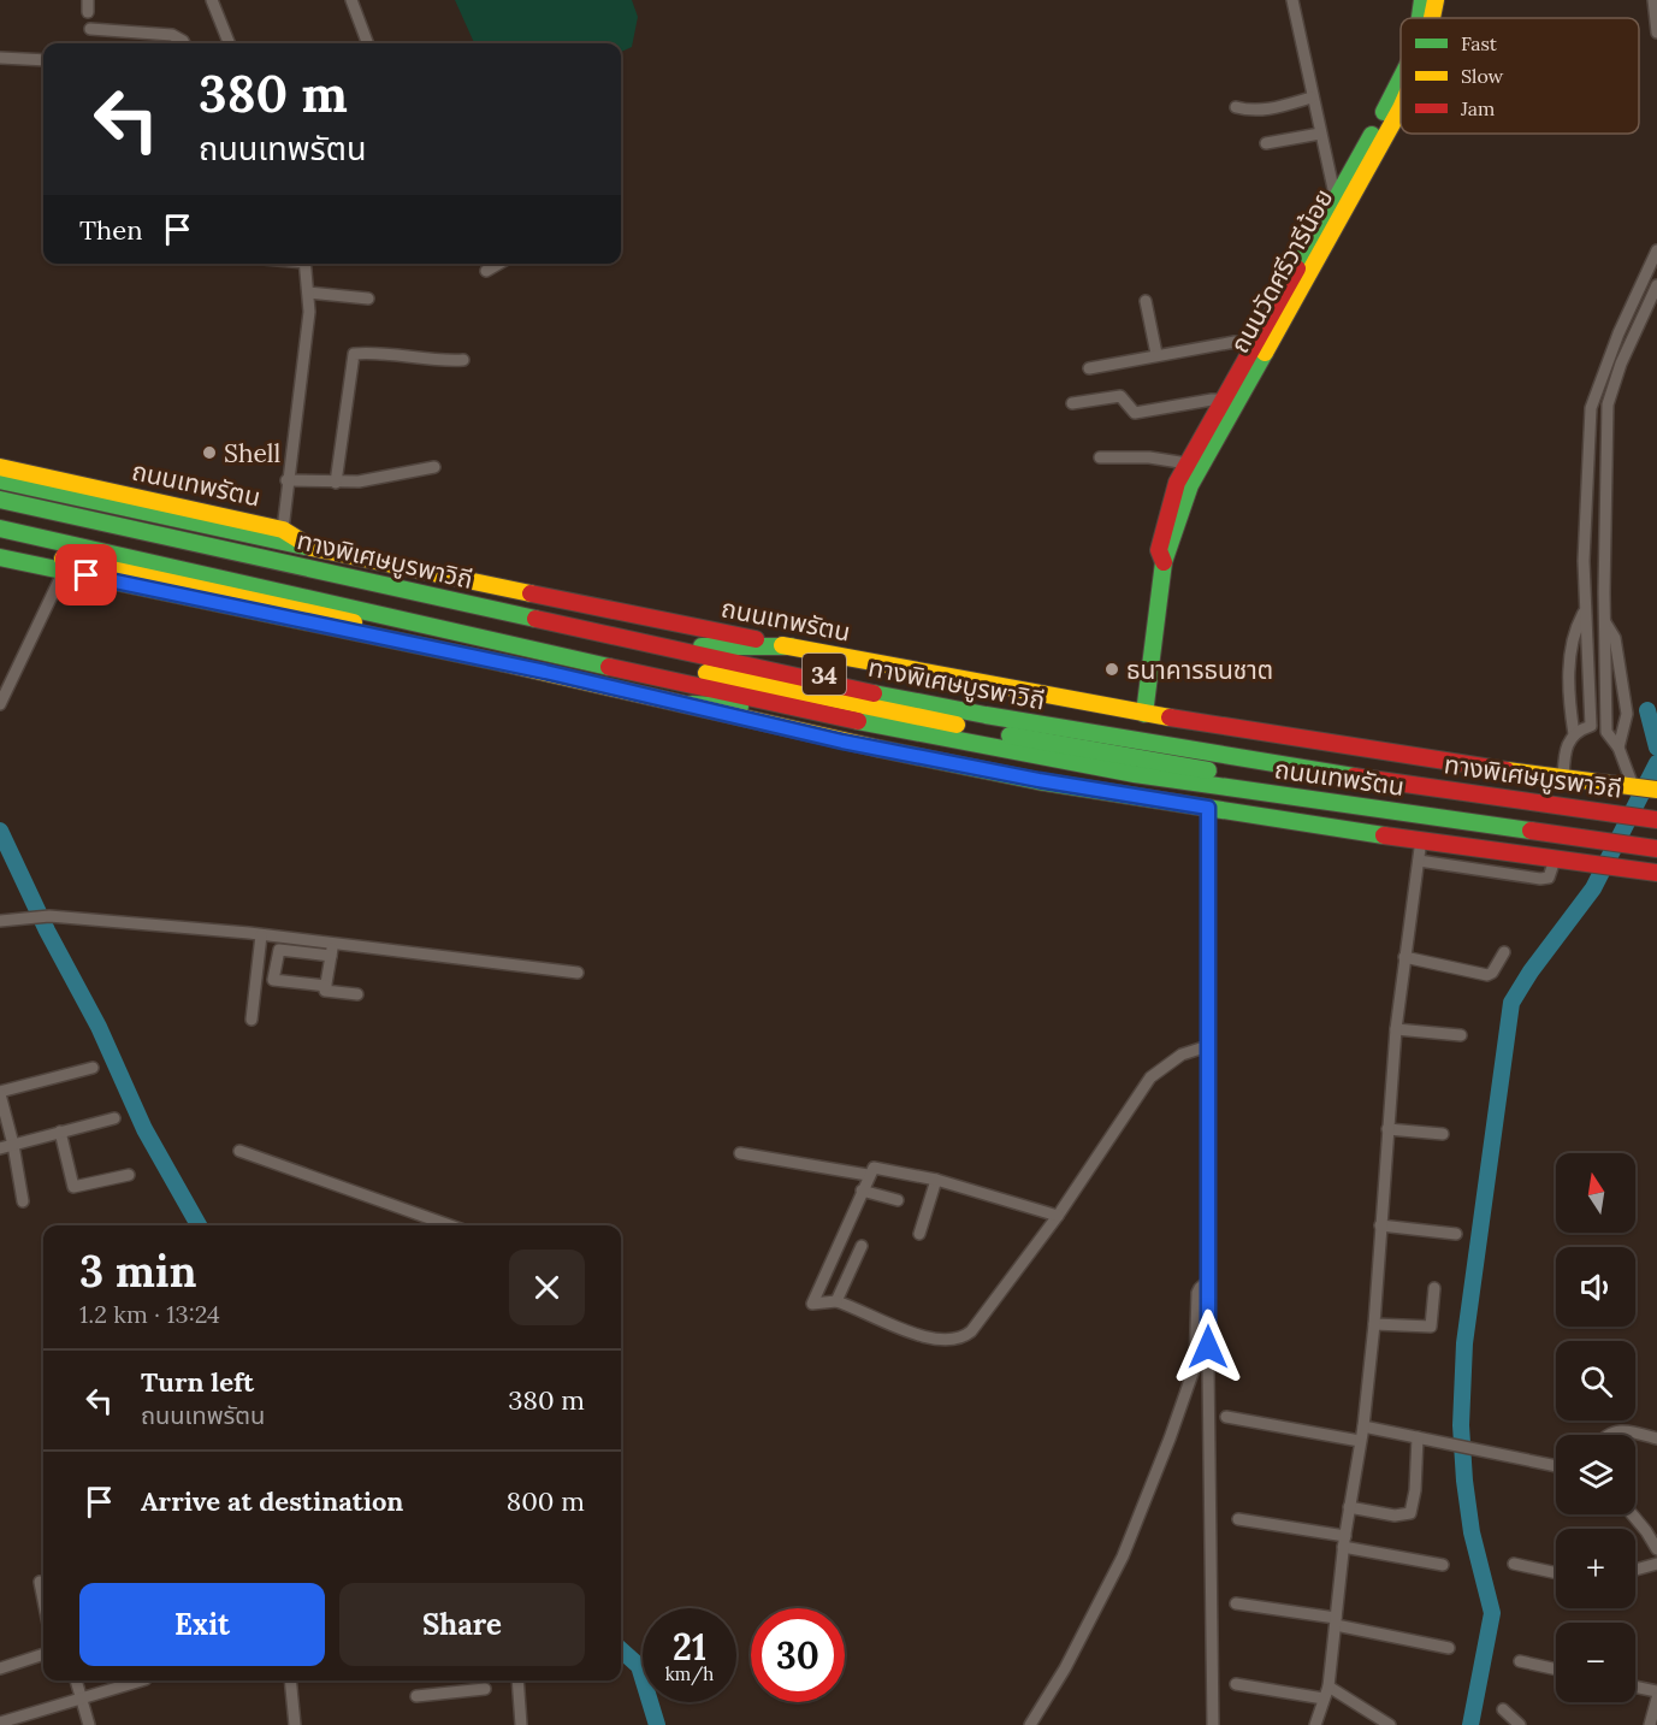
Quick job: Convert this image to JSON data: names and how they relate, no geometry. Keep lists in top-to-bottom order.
{
  "streets": {
    "main road": [
      "ถนนวัดศรีวารีน้อย",
      "ถนนเทพรัตน",
      "ทางพิเศษบูรพาวิถี",
      "34"
    ]
  },
  "crossings": [
    ["ถนนวัดศรีวารีน้อย", "ถนนเทพรัตน"],
    ["ถนนเทพรัตน", "ทางพิเศษบูรพาวิถี"]
  ],
  "places": ["Shell", "ธนาคารธนชาต"],
  "legend": ["Fast", "Slow", "Jam"],
  "north": "top",
  "page": {
    "turn": ["380 m", "ถนนเทพรัตน"],
    "then": "Then",
    "map_buttons": ["+", "−"],
    "heading": ["3 min", "1.2 km · 13:24"],
    "list": [
      {
        "name": "Turn left",
        "note": "ถนนเทพรัตน",
        "value": "380 m"
      },
      {
        "name": "Arrive at destination",
        "value": "800 m"
      }
    ],
    "buttons": ["Exit", "Share"],
    "speed": "21 km/h",
    "limit": "30"
  }
}
